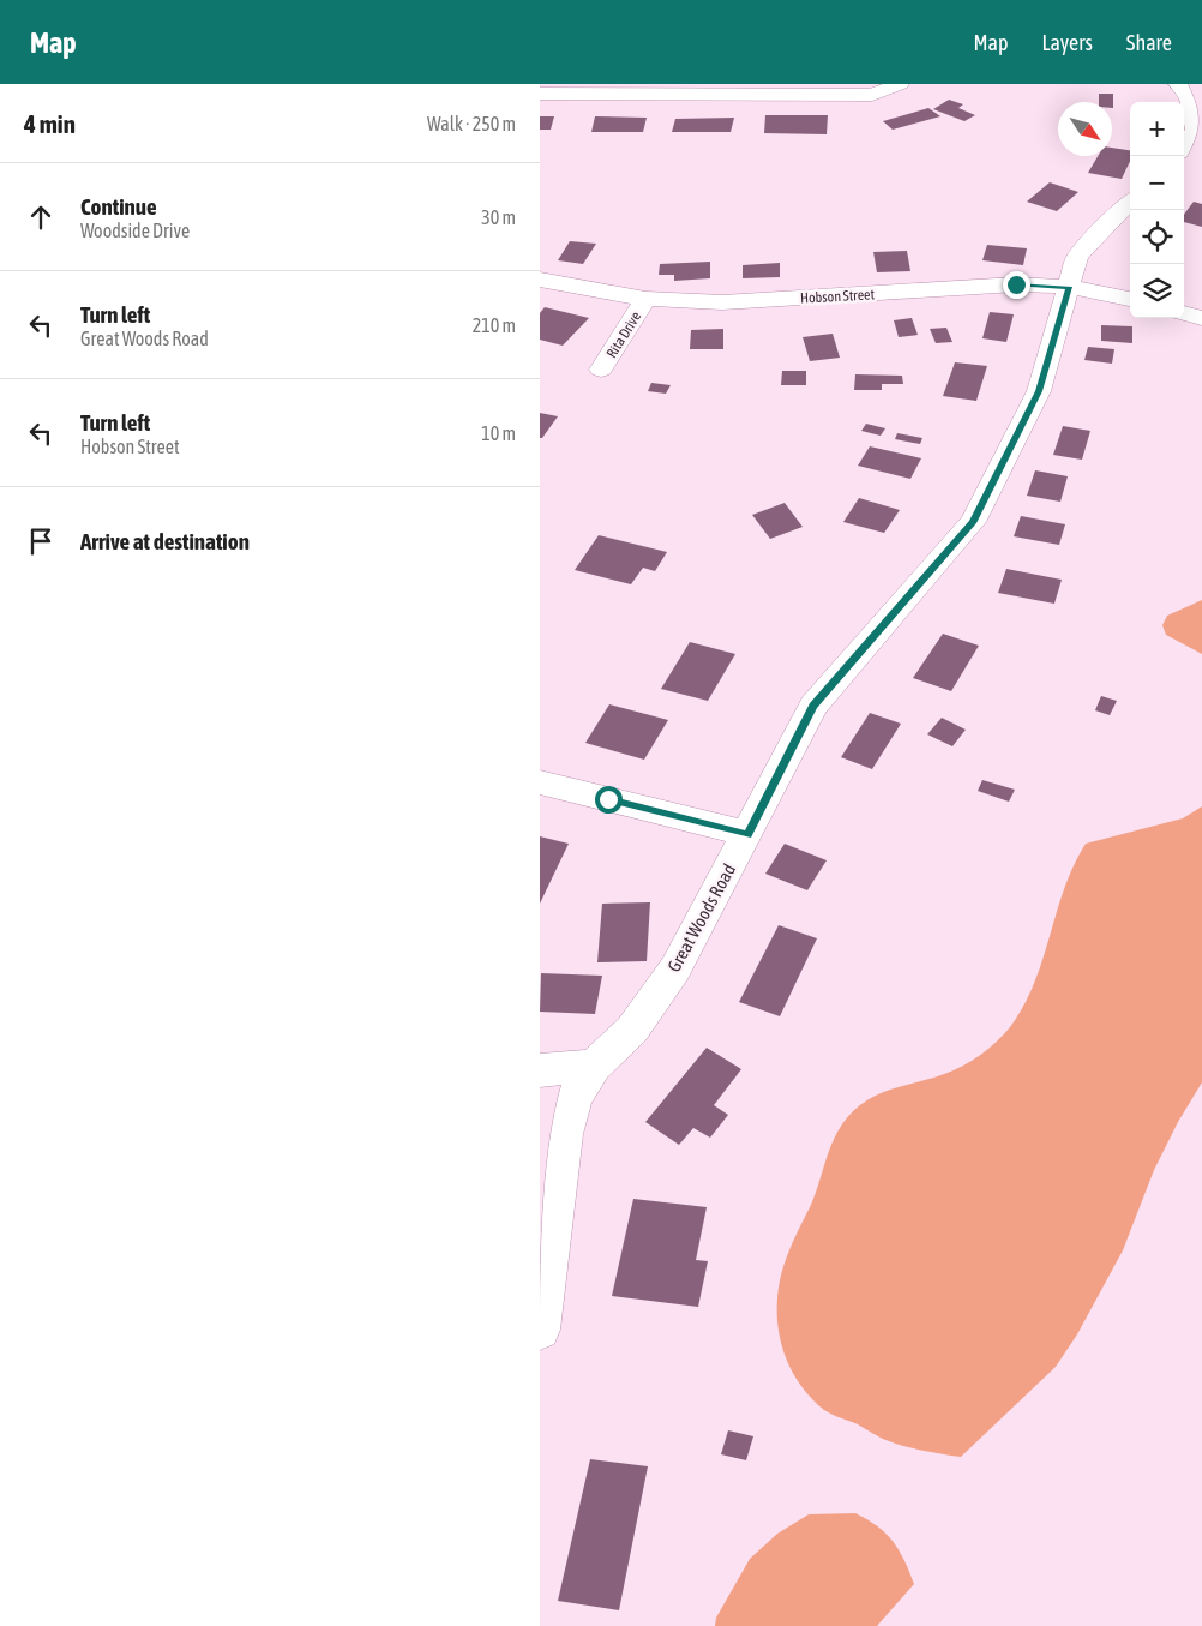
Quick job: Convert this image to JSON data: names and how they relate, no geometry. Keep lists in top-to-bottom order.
{
  "streets": {
    "street": ["Hobson Street", "Rita Drive", "Great Woods Road"]
  },
  "crossings": [
    ["Hobson Street", "Rita Drive"],
    ["Hobson Street", "Great Woods Road"]
  ],
  "north": "bottom right",
  "page": {
    "header": "Map",
    "nav": ["Map", "Layers", "Share"],
    "heading": ["4 min", "Walk · 250 m"],
    "map_buttons": ["+", "−"],
    "list": [
      ["Continue", "Woodside Drive", "30 m"],
      ["Turn left", "Great Woods Road", "210 m"],
      ["Turn left", "Hobson Street", "10 m"],
      "Arrive at destination"
    ]
  }
}
